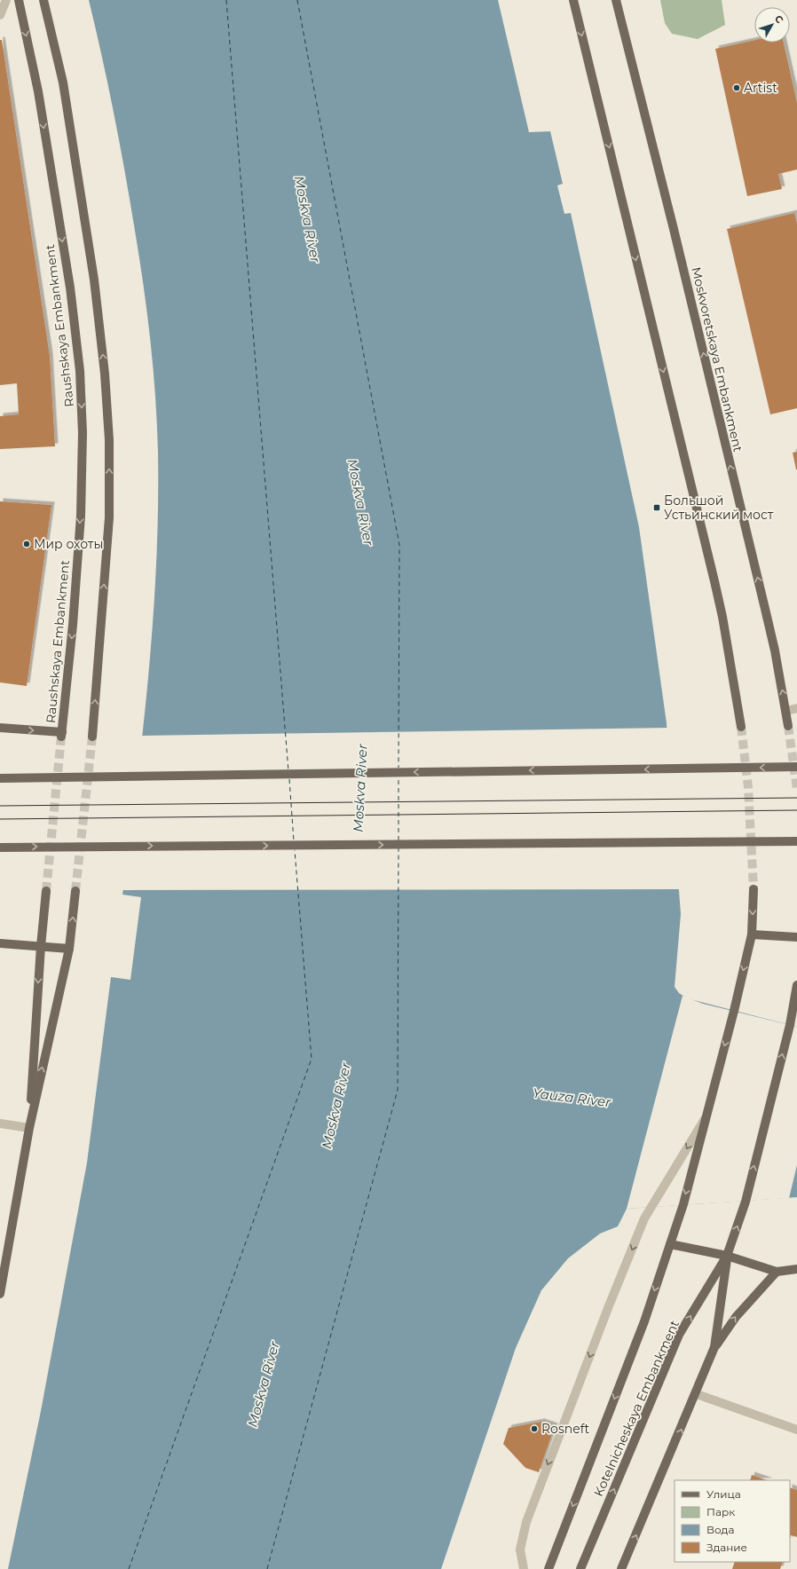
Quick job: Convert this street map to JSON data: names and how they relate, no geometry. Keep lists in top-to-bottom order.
{
  "streets": {
    "main road": ["Raushskaya Embankment", "Moskvoretskaya Embankment", "Kotelnicheskaya Embankment"]
  },
  "water": ["Moskva River", "Yauza River"],
  "places": {
    "other": ["Artist", "Мир охоты", "Rosneft"],
    "transit": ["Большой Устьинский мост"]
  },
  "legend": [
    "Улица",
    "Парк",
    "Вода",
    "Здание"
  ],
  "north": "top right"
}
